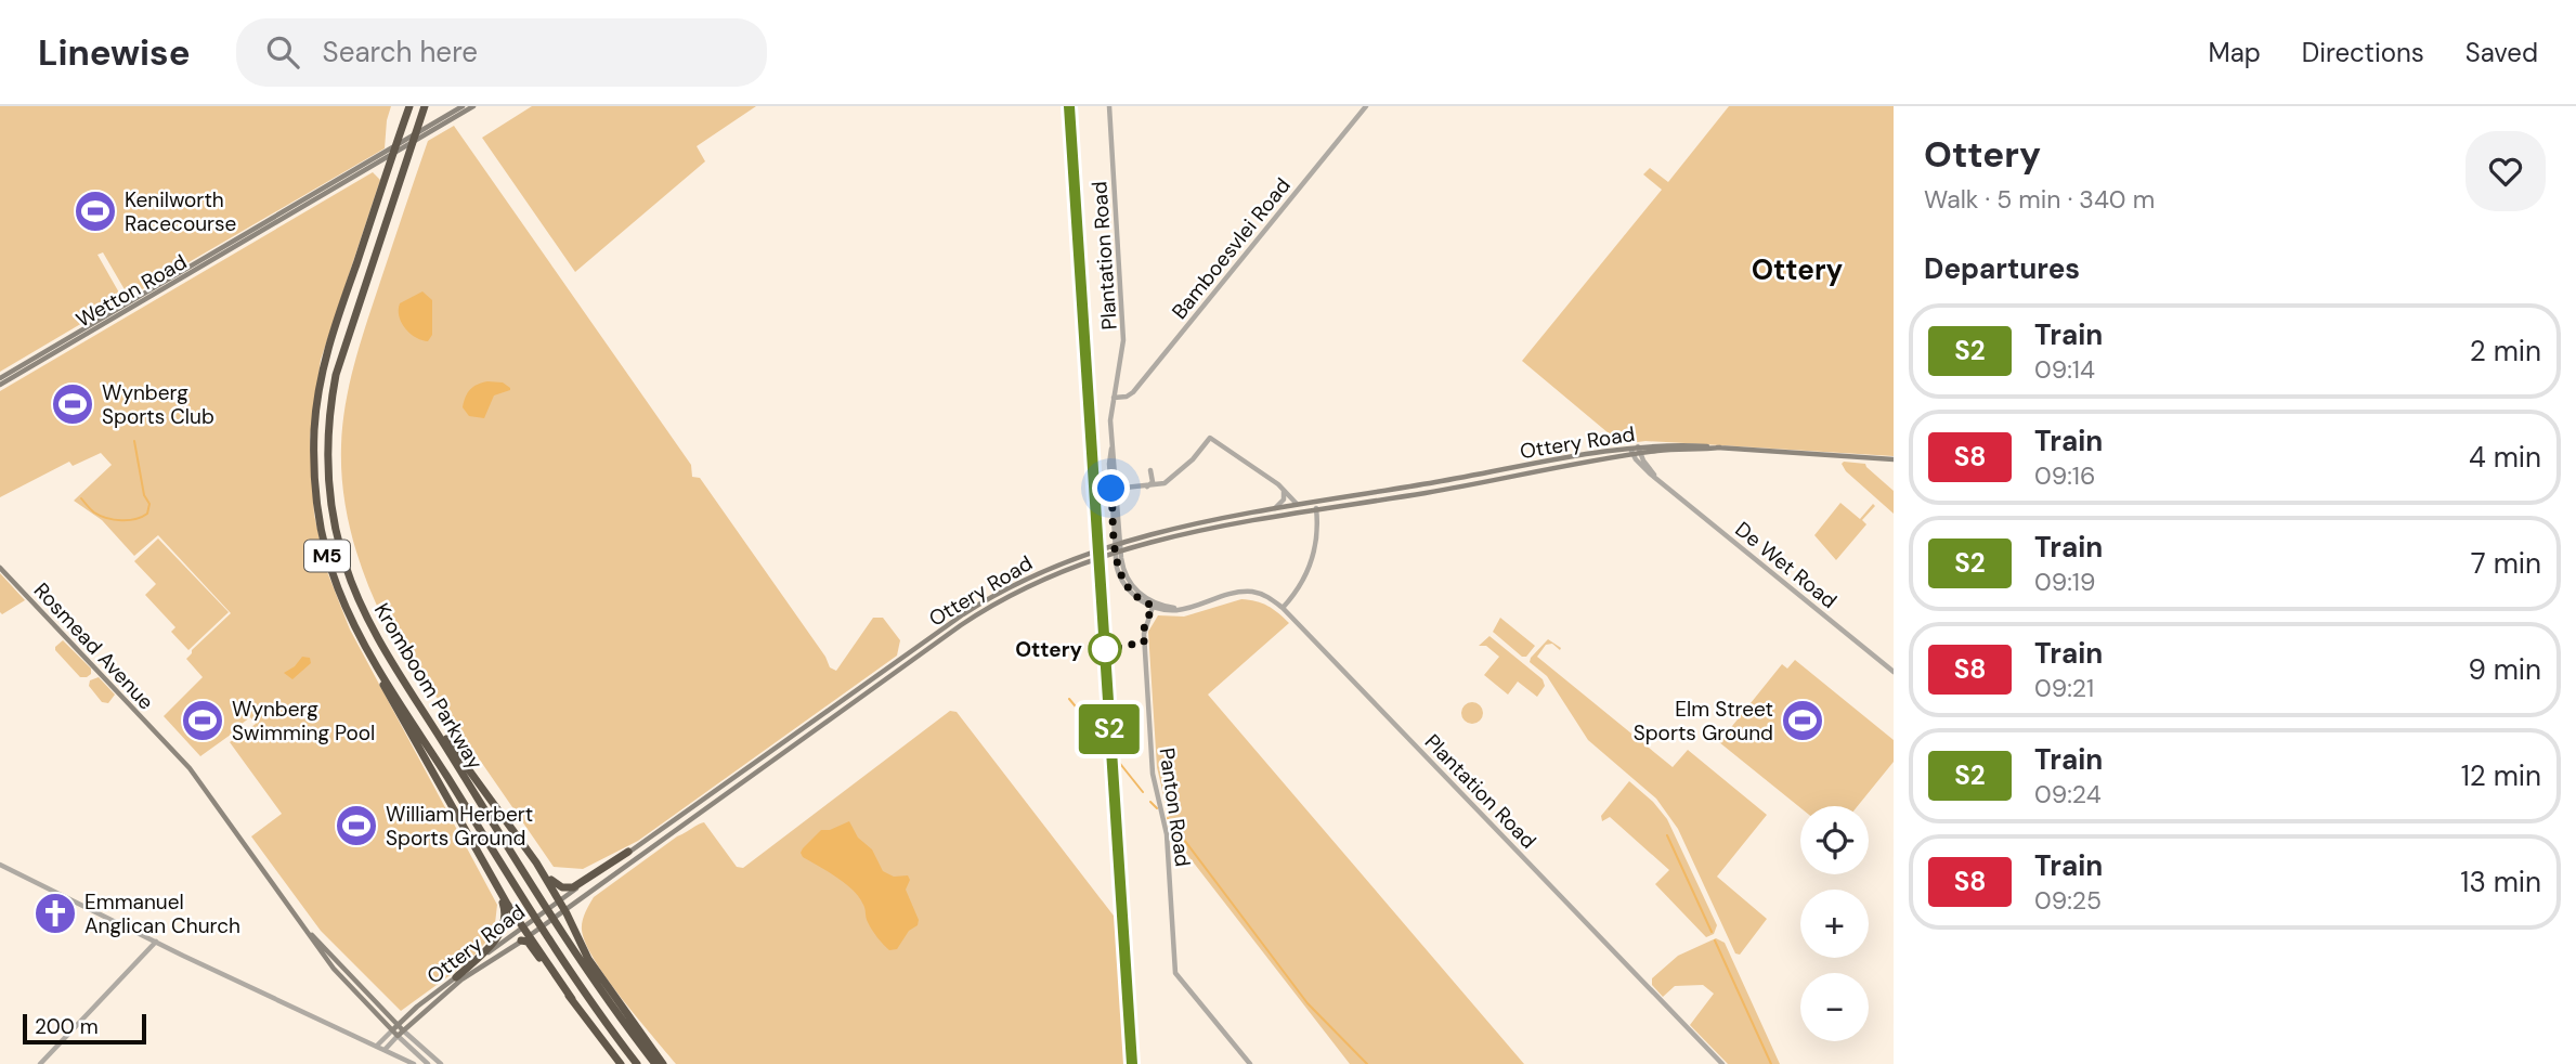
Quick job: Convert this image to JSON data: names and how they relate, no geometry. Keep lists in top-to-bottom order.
{
  "streets": {
    "highway": ["M5", "Kromboom Parkway"],
    "main road": ["Wetton Road", "Ottery Road", "Rosmead Avenue"],
    "street": [
      "Bamboesvlei Road",
      "Plantation Road",
      "De Wet Road",
      "Panton Road"
    ]
  },
  "crossings": [
    ["Bamboesvlei Road", "Plantation Road"],
    ["Plantation Road", "Panton Road"],
    ["Ottery Road", "De Wet Road"],
    ["Ottery Road", "Rosmead Avenue"]
  ],
  "districts": ["Ottery"],
  "places": {
    "sports": [
      "Kenilworth Racecourse",
      "Wynberg Sports Club",
      "Wynberg Swimming Pool",
      "Elm Street Sports Ground",
      "William Herbert Sports Ground"
    ],
    "other": ["Ottery"],
    "church": ["Emmanuel Anglican Church"]
  },
  "scale_bar": "200 m",
  "page": {
    "header": "Linewise",
    "search": "Search here",
    "nav": ["Map", "Directions", "Saved"],
    "on_map": "S2",
    "heading": [
      ["Ottery", "Walk · 5 min · 340 m"],
      "Departures"
    ],
    "list": [
      {
        "mark": "S2",
        "name": "Train",
        "note": "09:14",
        "value": "2 min"
      },
      {
        "mark": "S8",
        "name": "Train",
        "note": "09:16",
        "value": "4 min"
      },
      {
        "mark": "S2",
        "name": "Train",
        "note": "09:19",
        "value": "7 min"
      },
      {
        "mark": "S8",
        "name": "Train",
        "note": "09:21",
        "value": "9 min"
      },
      {
        "mark": "S2",
        "name": "Train",
        "note": "09:24",
        "value": "12 min"
      },
      {
        "mark": "S8",
        "name": "Train",
        "note": "09:25",
        "value": "13 min"
      }
    ],
    "map_buttons": ["+", "−"],
    "scale": "200 m"
  }
}
